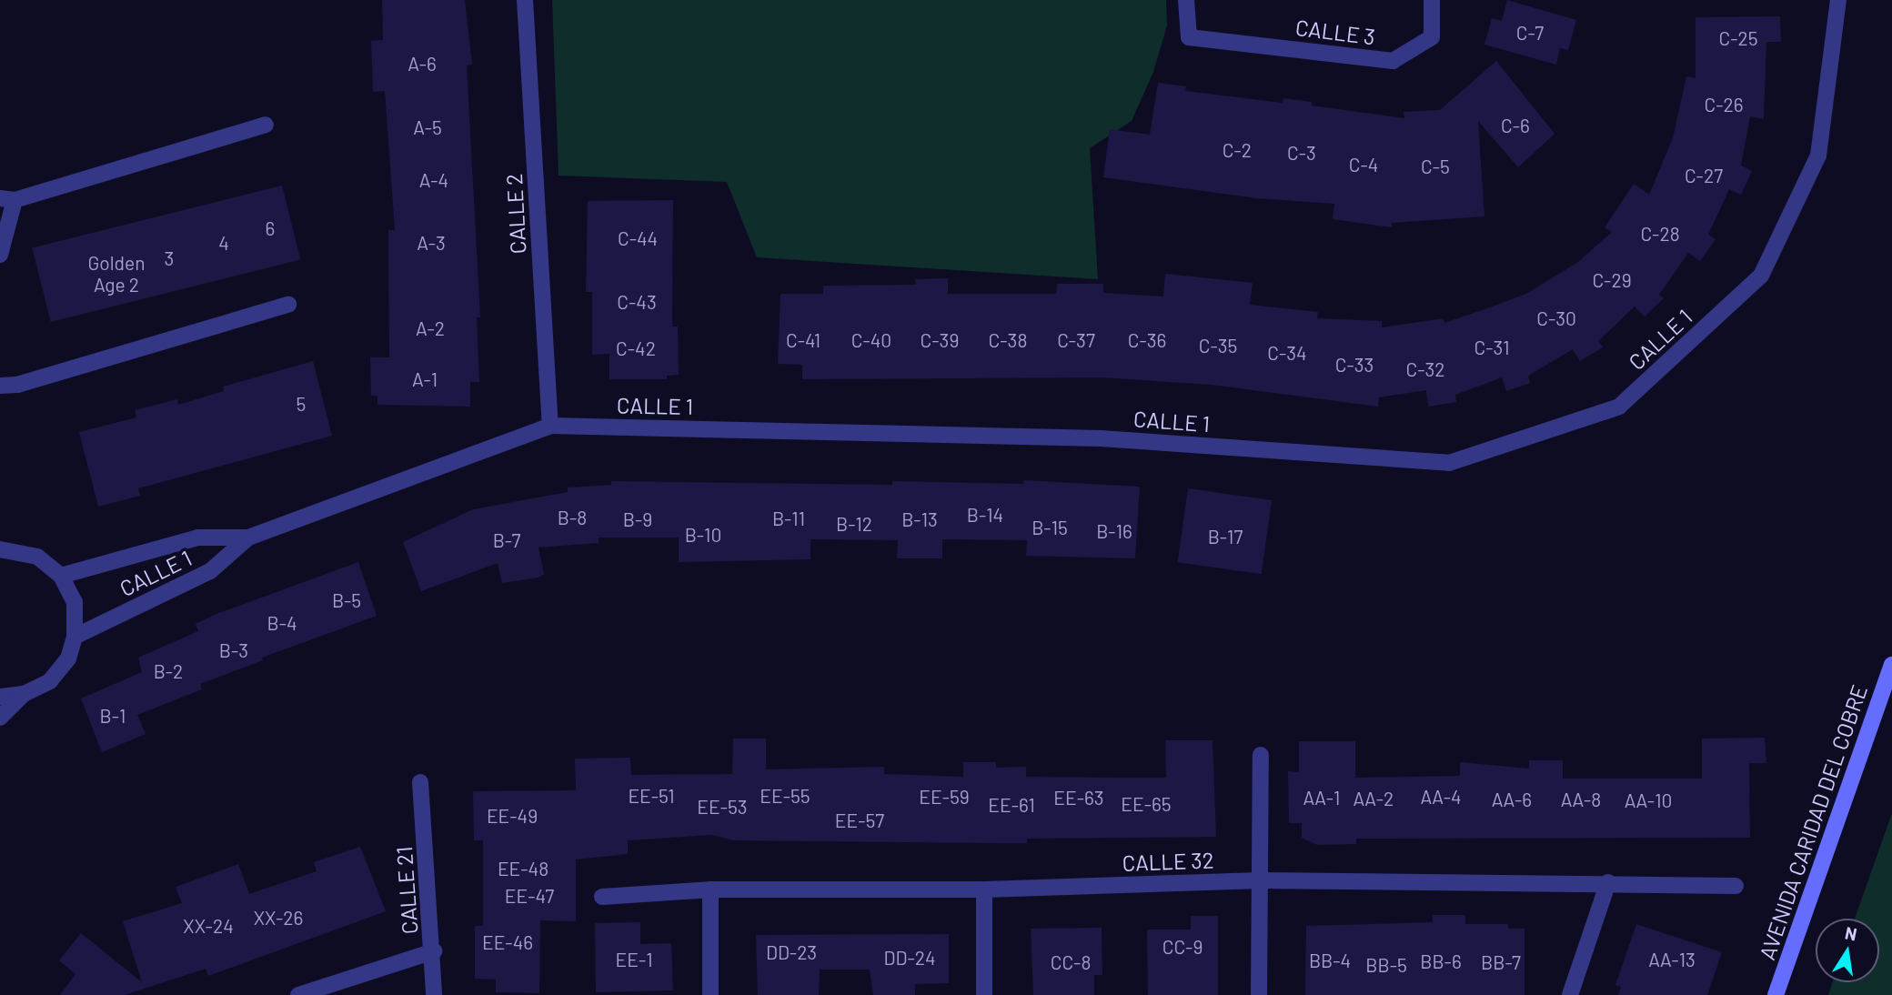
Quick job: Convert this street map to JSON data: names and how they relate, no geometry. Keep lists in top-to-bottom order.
{
  "streets": {
    "street": [
      "CALLE 3",
      "CALLE 2",
      "CALLE 1",
      "AVENIDA CARIDAD DEL COBRE",
      "CALLE 32",
      "CALLE 21"
    ]
  },
  "crossings": [
    ["CALLE 2", "CALLE 1"]
  ],
  "house_numbers": [
    "C-7",
    "C-25",
    "A-6",
    "C-26",
    "C-6",
    "A-5",
    "C-2",
    "C-3",
    "C-4",
    "C-5",
    "C-27",
    "A-4",
    "6",
    "C-28",
    "C-44",
    "4",
    "A-3",
    "3",
    "Golden Age 2",
    "C-29",
    "C-43",
    "C-30",
    "A-2",
    "C-41",
    "C-40",
    "C-39",
    "C-38",
    "C-37",
    "C-36",
    "C-35",
    "C-31",
    "C-42",
    "C-34",
    "C-33",
    "C-32",
    "A-1",
    "5",
    "B-14",
    "B-8",
    "B-11",
    "B-9",
    "B-13",
    "B-12",
    "B-15",
    "B-16",
    "B-10",
    "B-17",
    "B-7",
    "B-5",
    "B-4",
    "B-3",
    "B-2",
    "B-1",
    "EE-51",
    "EE-55",
    "EE-59",
    "AA-4",
    "EE-63",
    "AA-1",
    "AA-2",
    "AA-6",
    "AA-8",
    "AA-10",
    "EE-65",
    "EE-61",
    "EE-53",
    "EE-49",
    "EE-57",
    "EE-48",
    "EE-47",
    "XX-26",
    "XX-24",
    "EE-46",
    "CC-9",
    "DD-23",
    "DD-24",
    "EE-1",
    "AA-13",
    "BB-4",
    "BB-6",
    "CC-8",
    "BB-7",
    "BB-5"
  ],
  "north": "top"
}
